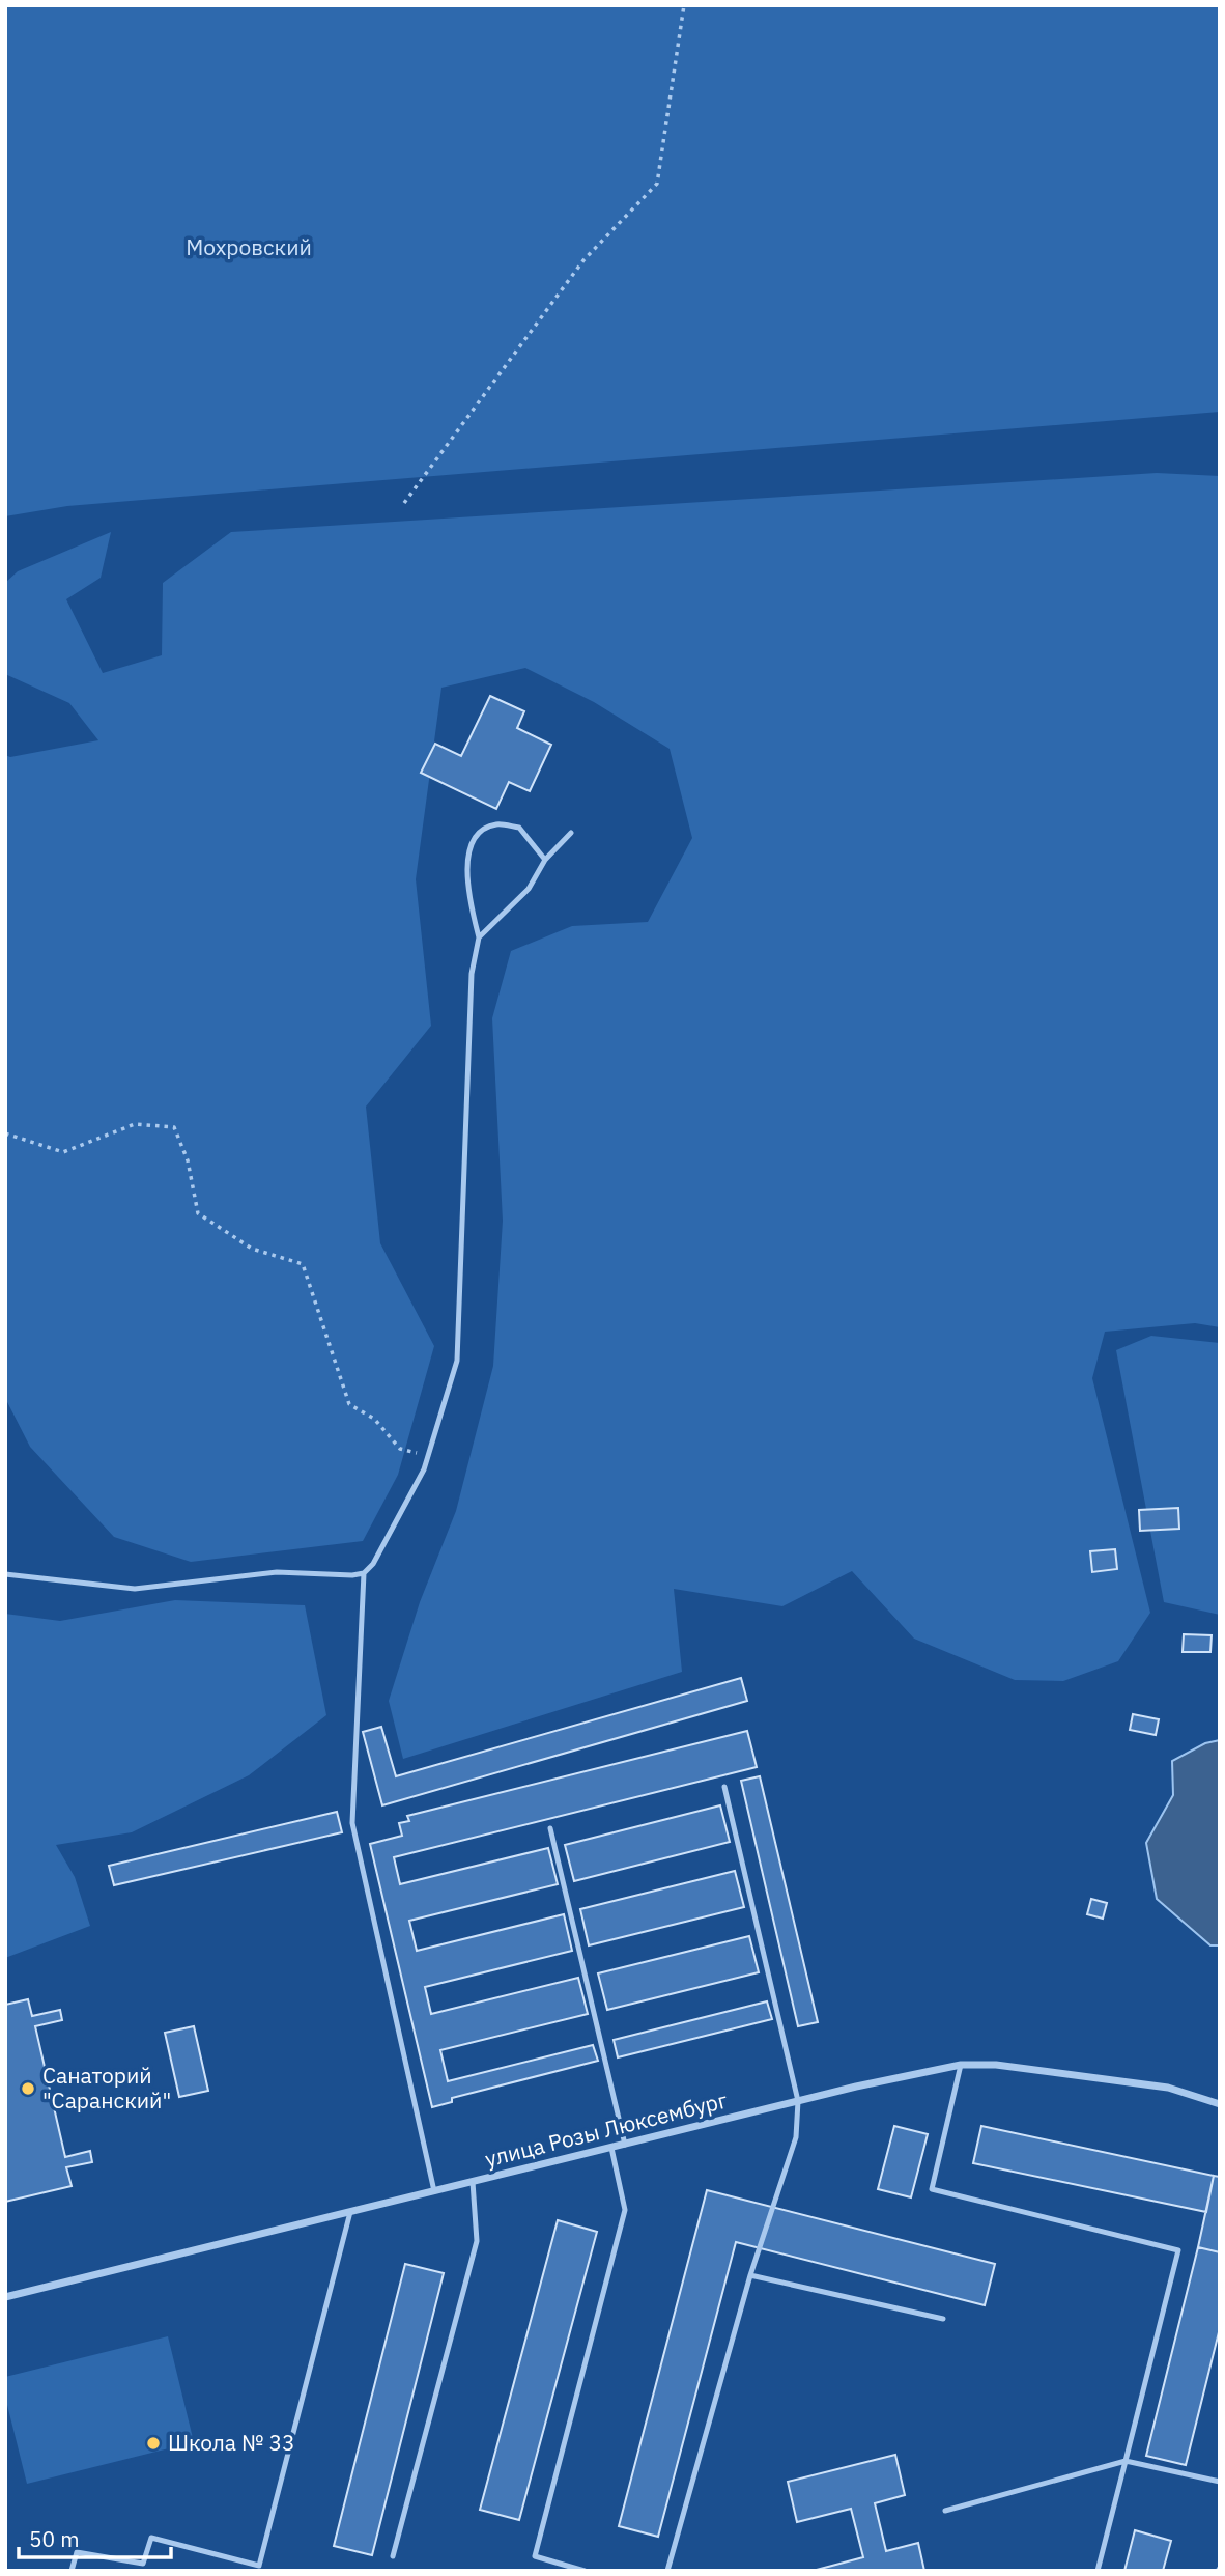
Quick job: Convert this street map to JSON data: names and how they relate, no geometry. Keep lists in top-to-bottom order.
{
  "streets": {
    "street": ["улица Розы Люксембург"]
  },
  "parks": ["Мохровский"],
  "places": ["Санаторий \"Саранский\"", "Школа № 33"],
  "scale_bar": "50 m"
}
